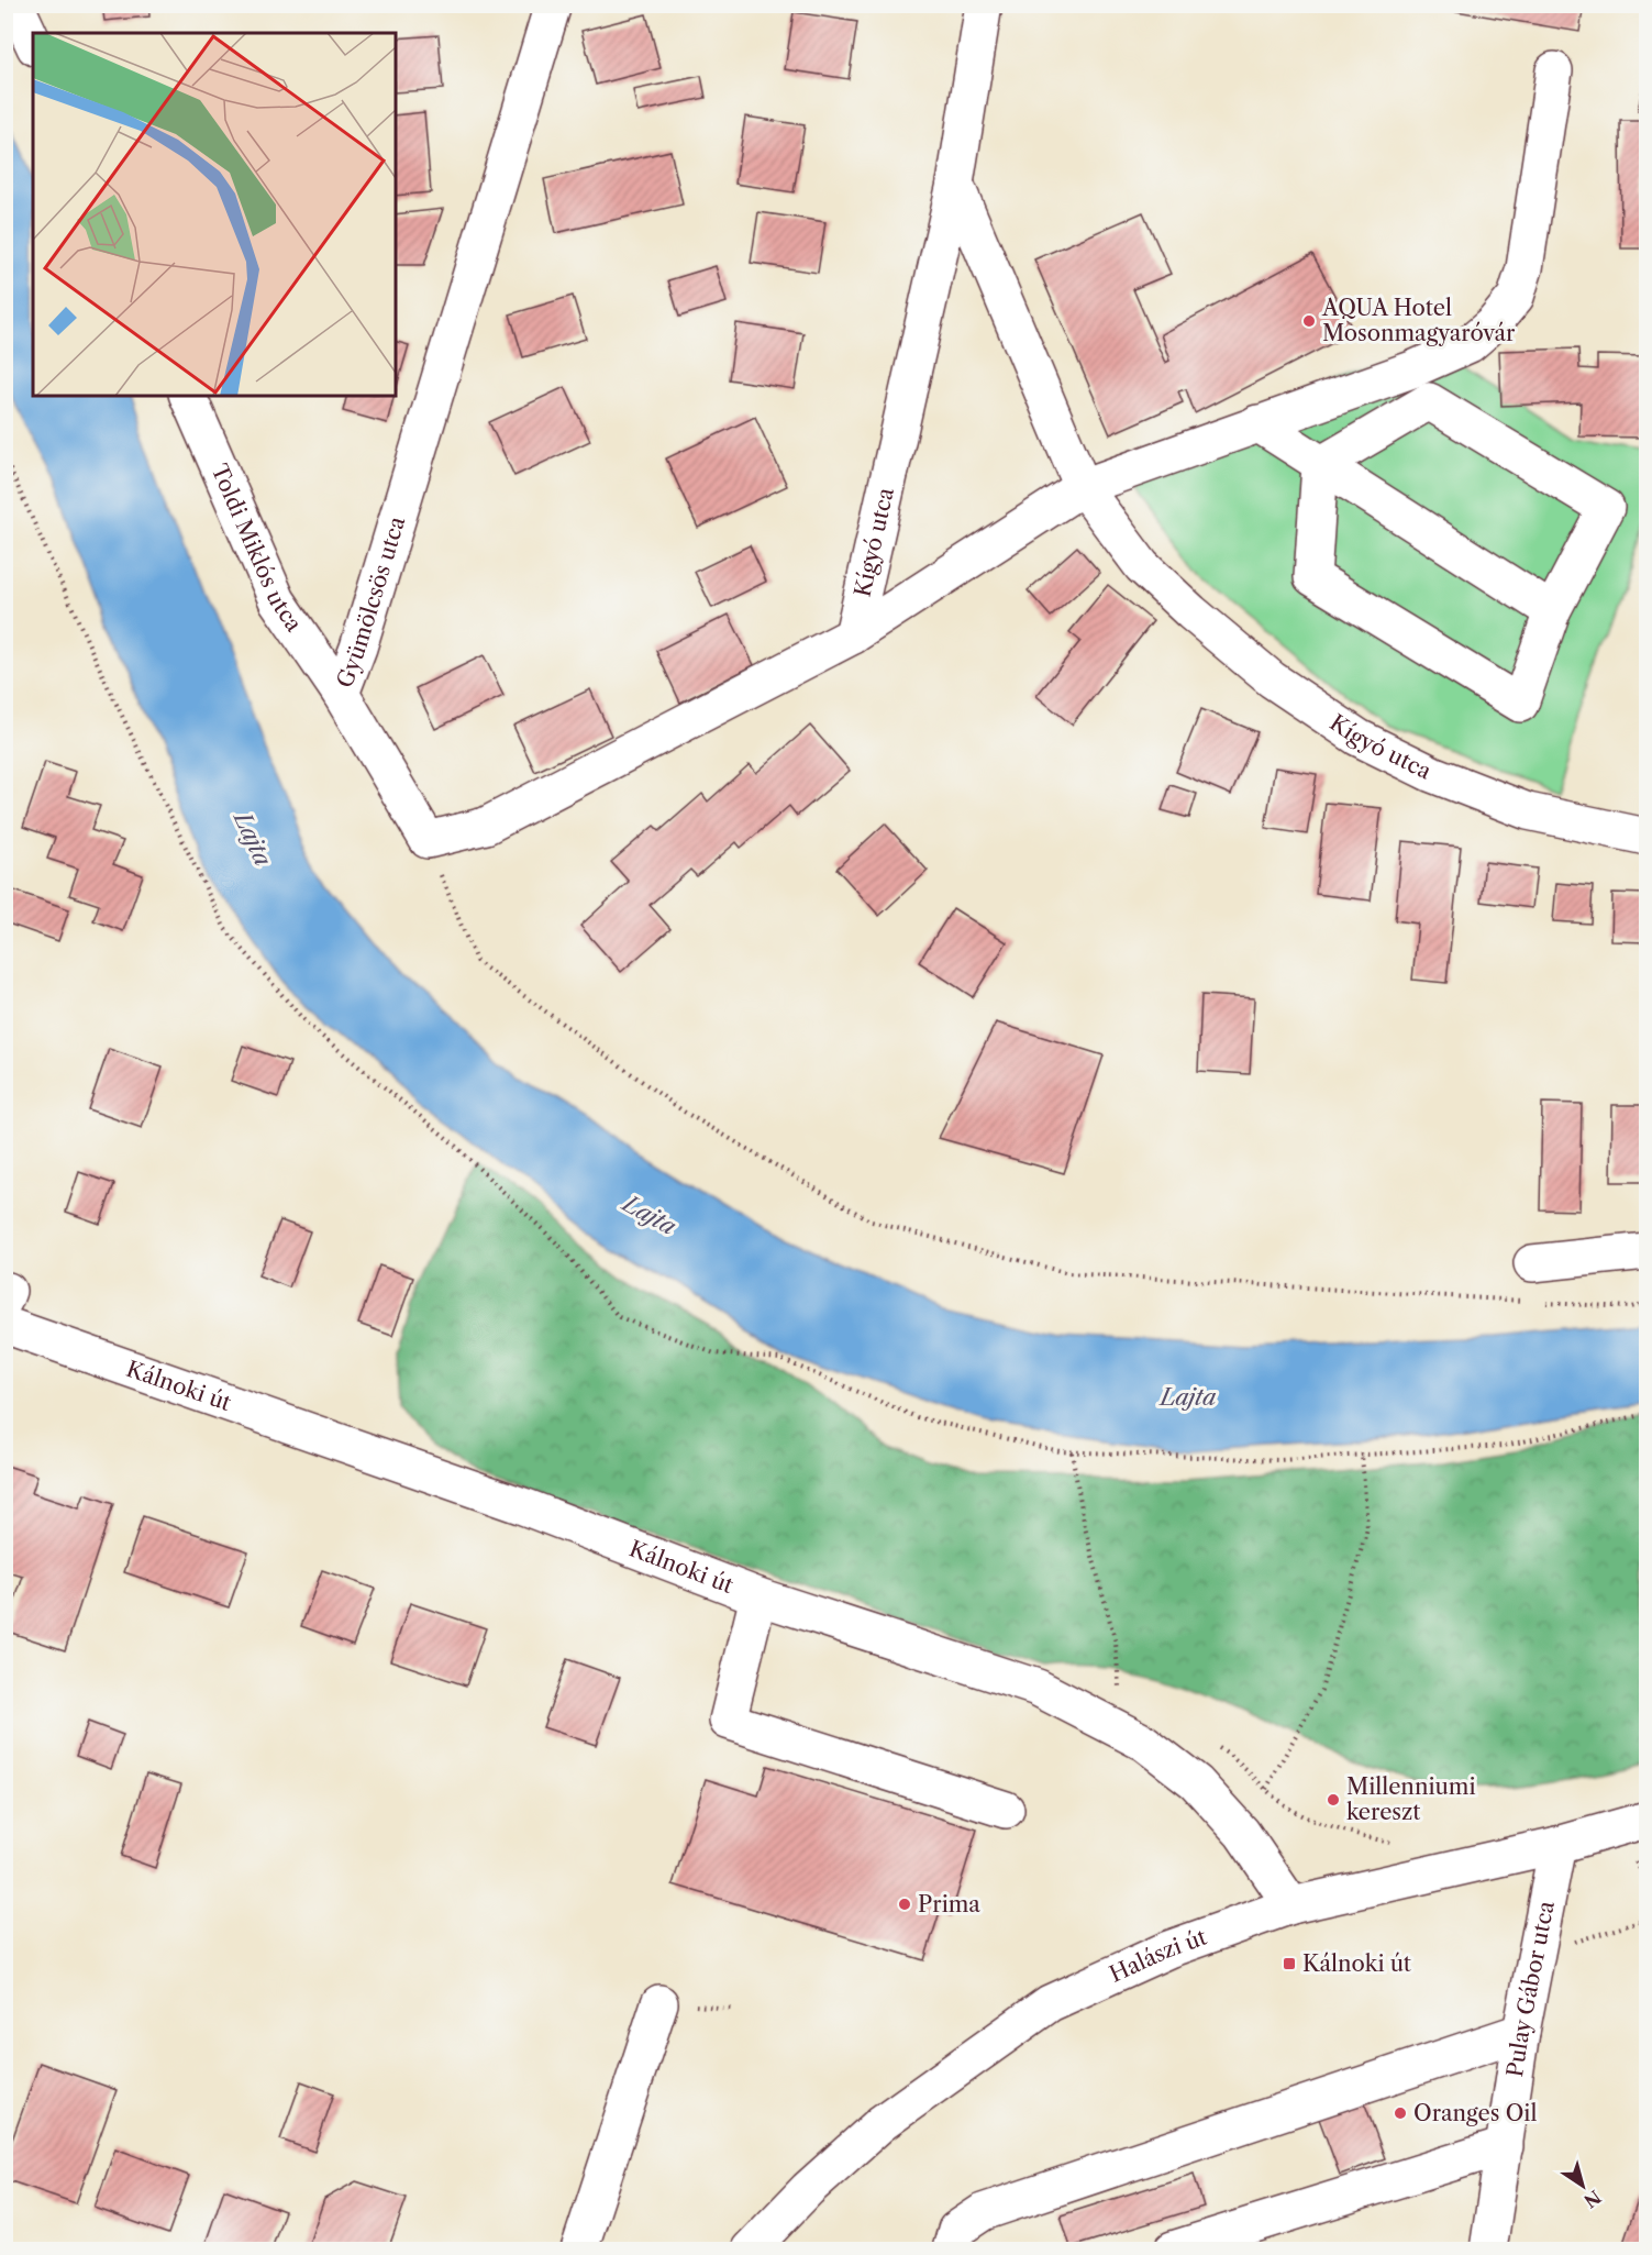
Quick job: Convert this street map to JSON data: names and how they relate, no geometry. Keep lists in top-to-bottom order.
{
  "streets": {
    "street": [
      "Kígyó utca",
      "Toldi Miklós utca",
      "Gyümölcsös utca",
      "Kálnoki út",
      "Halászi út",
      "Pulay Gábor utca"
    ]
  },
  "crossings": [
    ["Toldi Miklós utca", "Gyümölcsös utca"],
    ["Kálnoki út", "Halászi út"],
    ["Halászi út", "Pulay Gábor utca"]
  ],
  "water": ["Lajta"],
  "places": {
    "other": [
      "AQUA Hotel Mosonmagyaróvár",
      "Millenniumi kereszt",
      "Prima",
      "Oranges Oil"
    ],
    "transit": ["Kálnoki út"]
  },
  "north": "bottom right"
}
